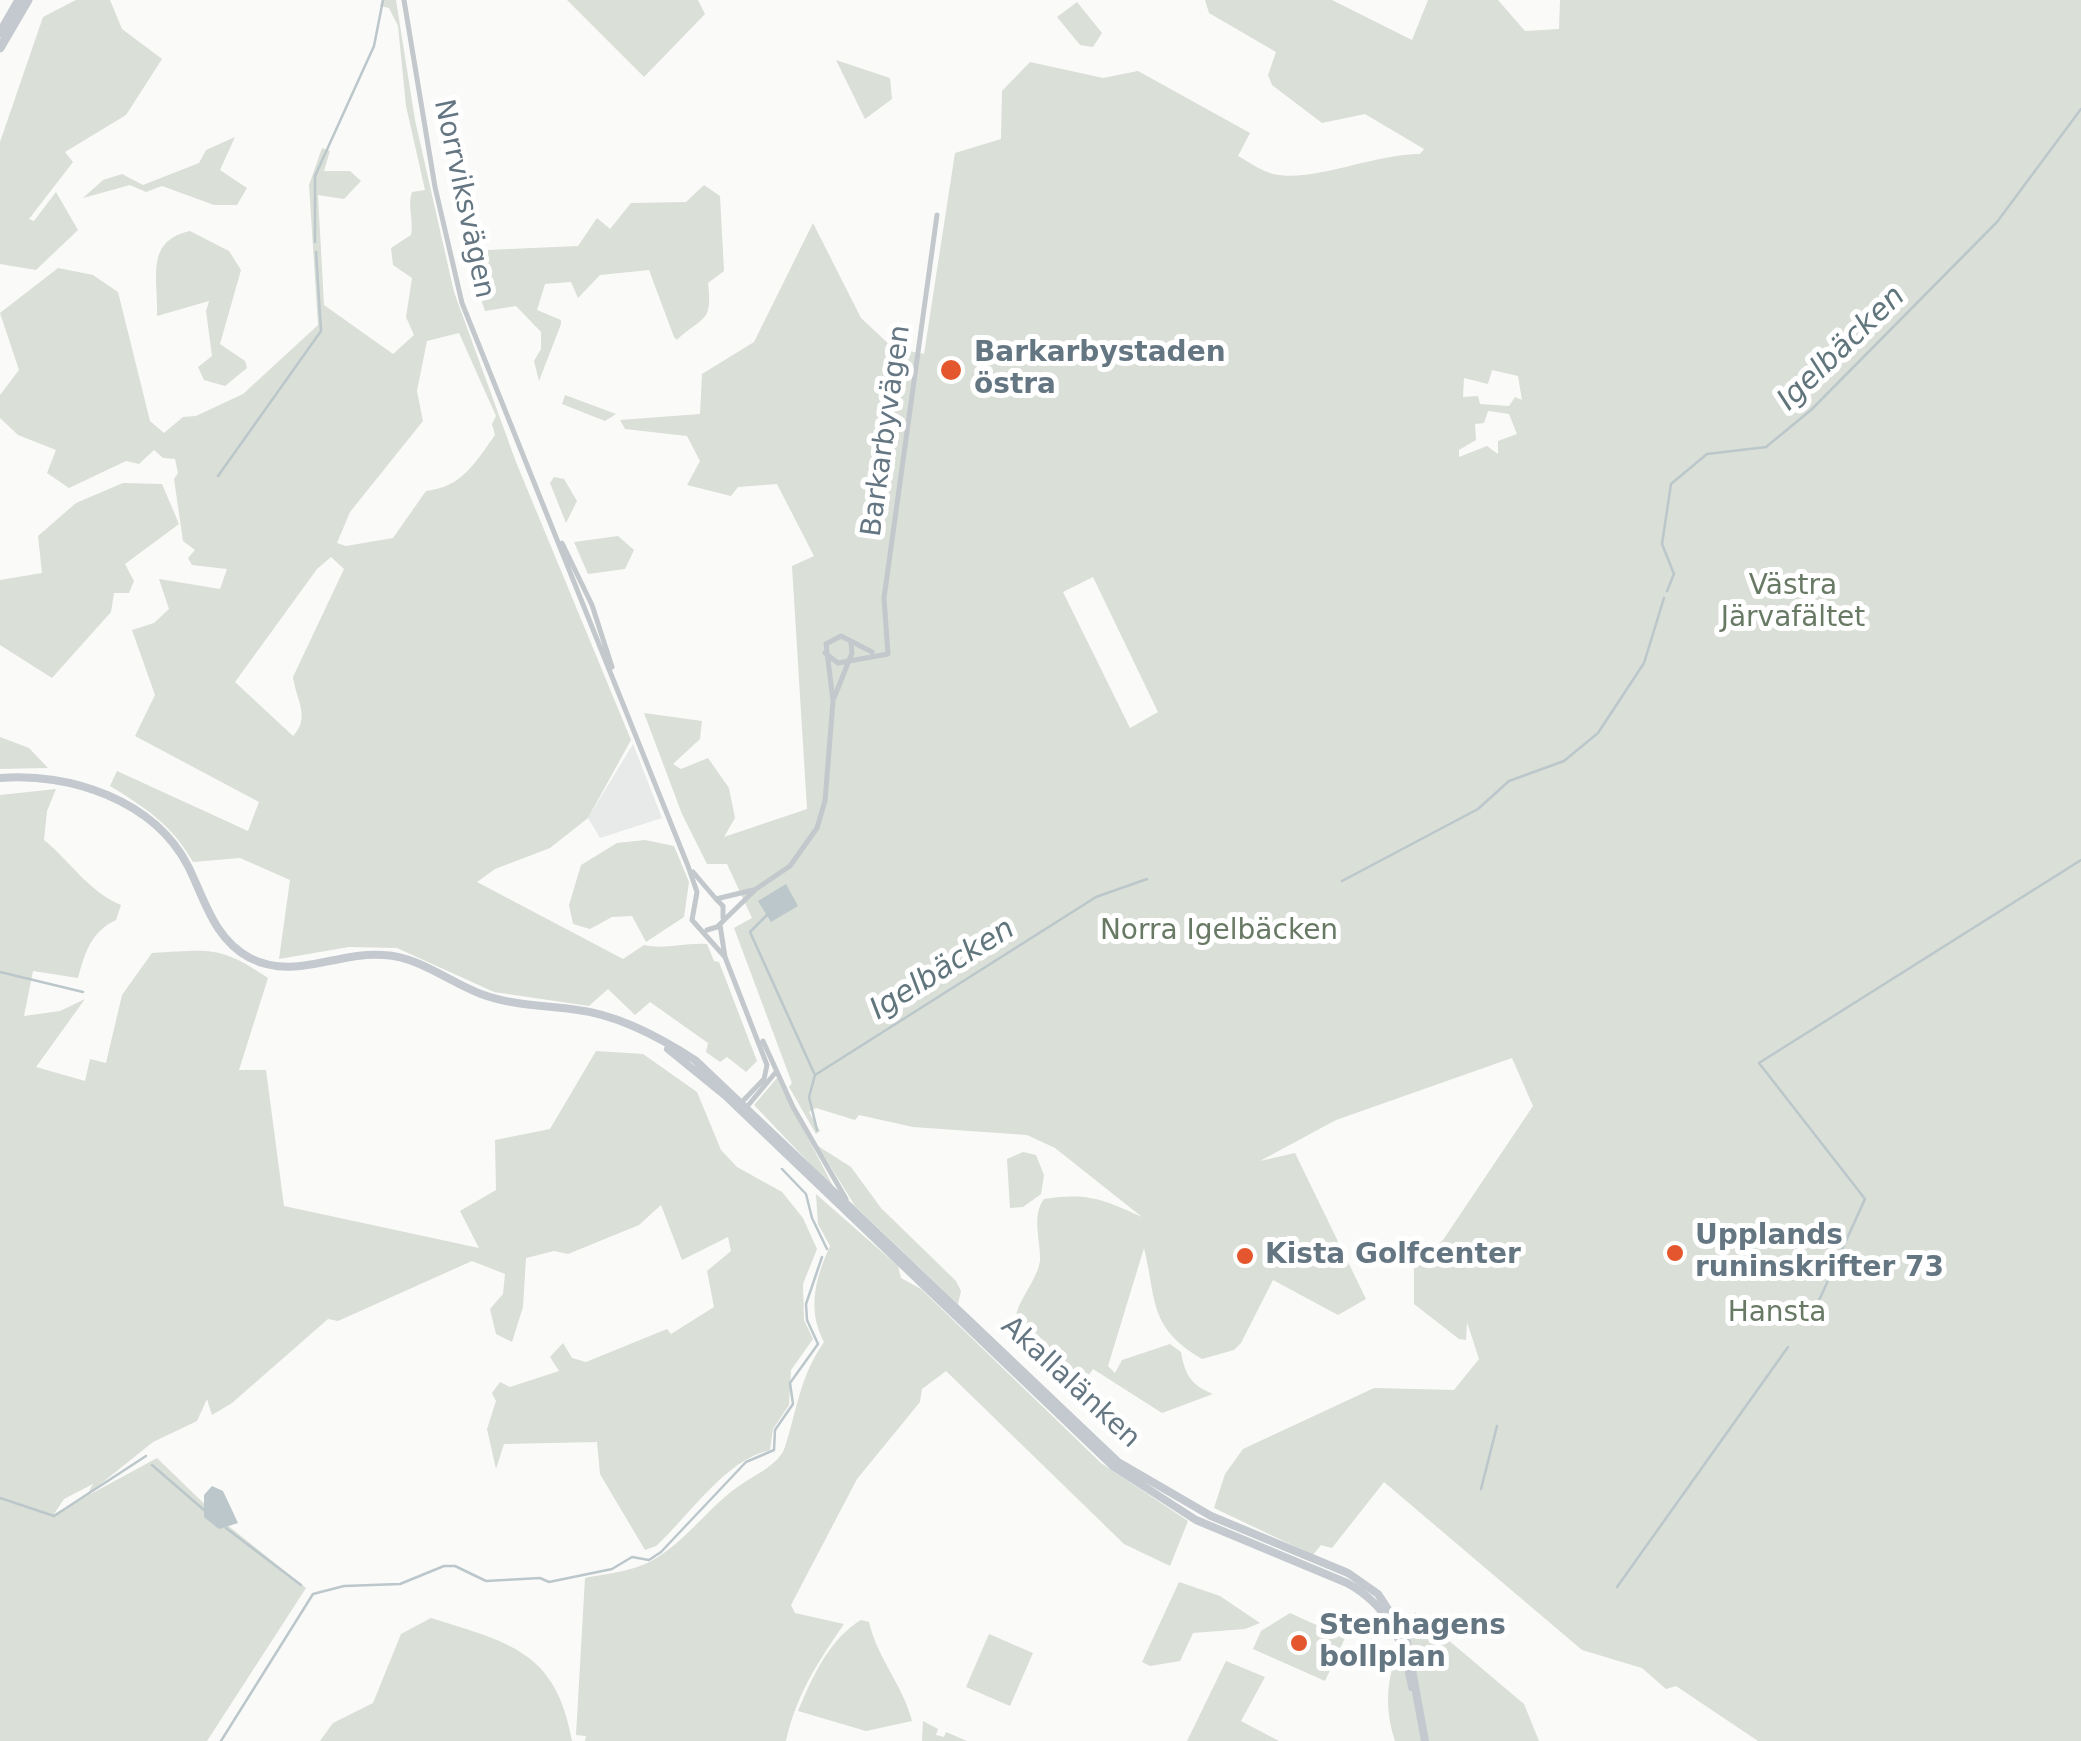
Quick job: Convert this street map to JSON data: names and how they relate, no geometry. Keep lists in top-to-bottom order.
{
  "streets": {
    "main road": ["Akallalänken"],
    "street": ["Norrviksvägen", "Barkarbyvägen"]
  },
  "water": ["Igelbäcken"],
  "parks": ["Västra Järvafältet", "Norra Igelbäcken", "Hansta"],
  "places": [
    "Barkarbystaden östra",
    "Upplands runinskrifter 73",
    "Kista Golfcenter",
    "Stenhagens bollplan"
  ]
}
